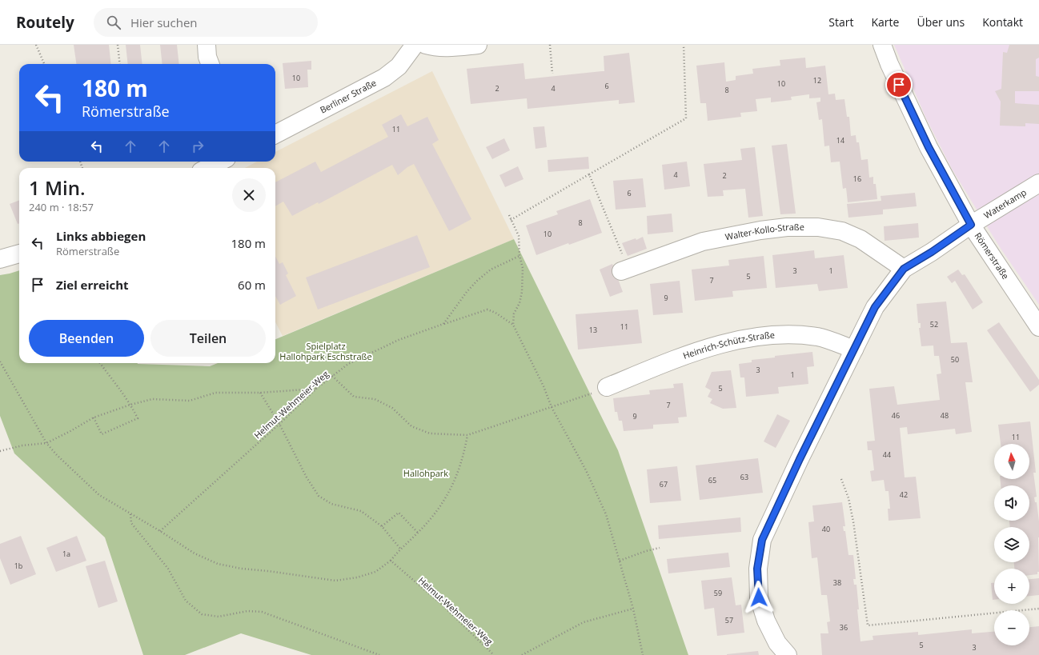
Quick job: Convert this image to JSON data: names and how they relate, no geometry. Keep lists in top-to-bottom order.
{
  "streets": {
    "street": [
      "Berliner Straße",
      "Waterkamp",
      "Walter-Kollo-Straße",
      "Römerstraße",
      "Heinrich-Schütz-Straße"
    ],
    "path": ["Helmut-Wehmeier-Weg"]
  },
  "crossings": [
    ["Waterkamp", "Walter-Kollo-Straße"],
    ["Waterkamp", "Römerstraße"]
  ],
  "parks": ["Spielplatz Hallohpark Eschstraße", "Hallohpark"],
  "house_numbers": [
    "10",
    "12",
    "10",
    "6",
    "2",
    "4",
    "8",
    "11",
    "14",
    "4",
    "2",
    "16",
    "6",
    "8",
    "10",
    "3",
    "1",
    "5",
    "7",
    "9",
    "52",
    "11",
    "13",
    "50",
    "3",
    "1",
    "5",
    "7",
    "46",
    "48",
    "9",
    "11",
    "44",
    "63",
    "65",
    "67",
    "42",
    "40",
    "1a",
    "1b",
    "38",
    "59",
    "57",
    "36",
    "5",
    "3"
  ],
  "north": "top",
  "page": {
    "header": "Routely",
    "search": "Hier suchen",
    "nav": [
      "Start",
      "Karte",
      "Über uns",
      "Kontakt"
    ],
    "turn": ["180 m", "Römerstraße"],
    "heading": ["1 Min.", "240 m · 18:57"],
    "list": [
      {
        "name": "Links abbiegen",
        "note": "Römerstraße",
        "value": "180 m"
      },
      {
        "name": "Ziel erreicht",
        "value": "60 m"
      }
    ],
    "buttons": ["Beenden", "Teilen"],
    "map_buttons": ["+", "−"]
  }
}
